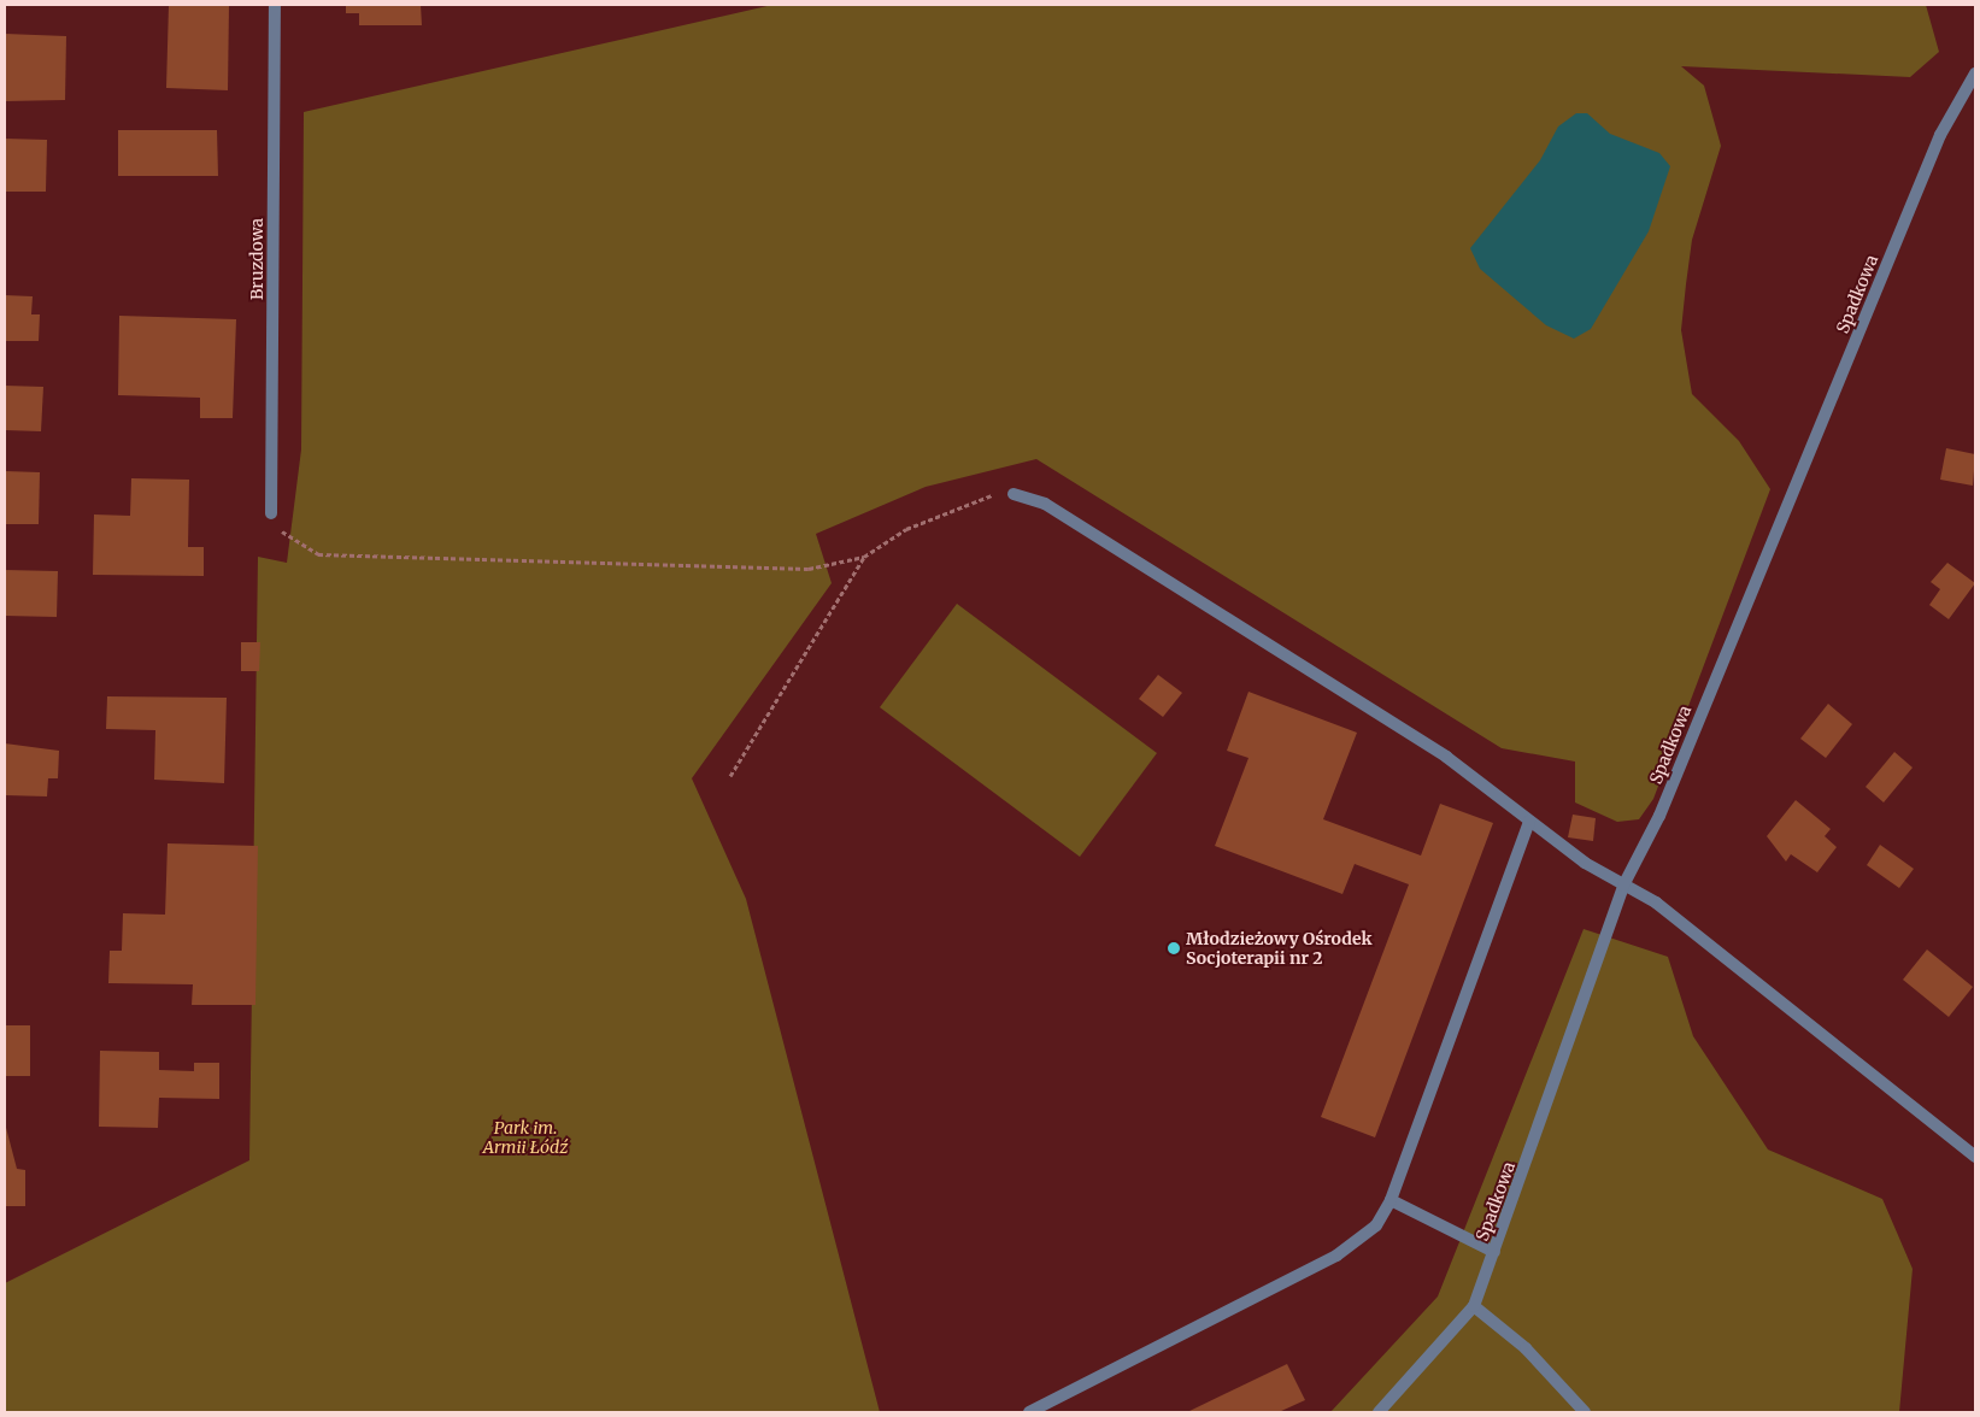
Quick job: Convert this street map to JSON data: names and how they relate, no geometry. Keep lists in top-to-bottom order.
{
  "streets": {
    "street": ["Bruzdowa", "Spadkowa"]
  },
  "parks": ["Park im. Armii Łódź"],
  "places": ["Młodzieżowy Ośrodek Socjoterapii nr 2"]
}
